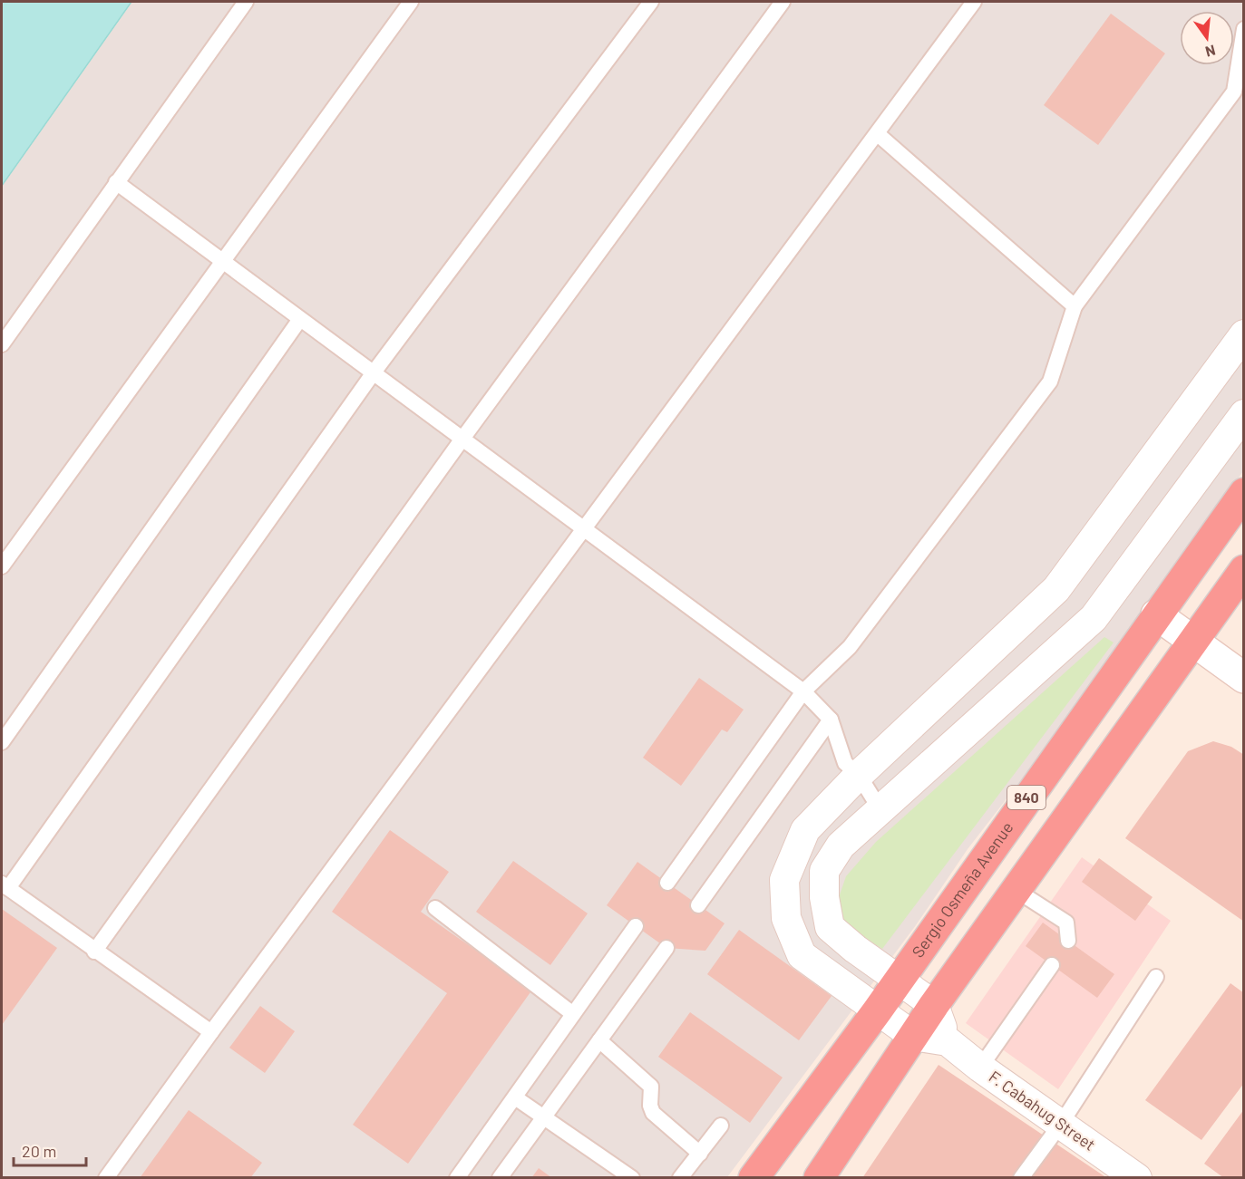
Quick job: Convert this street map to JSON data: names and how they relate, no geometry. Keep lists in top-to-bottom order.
{
  "streets": {
    "highway": ["840", "Sergio Osmeña Avenue"],
    "street": ["F. Cabahug Street"]
  },
  "crossings": [
    ["840", "F. Cabahug Street"],
    ["Sergio Osmeña Avenue", "F. Cabahug Street"]
  ],
  "scale_bar": "20 m",
  "north": "bottom"
}
